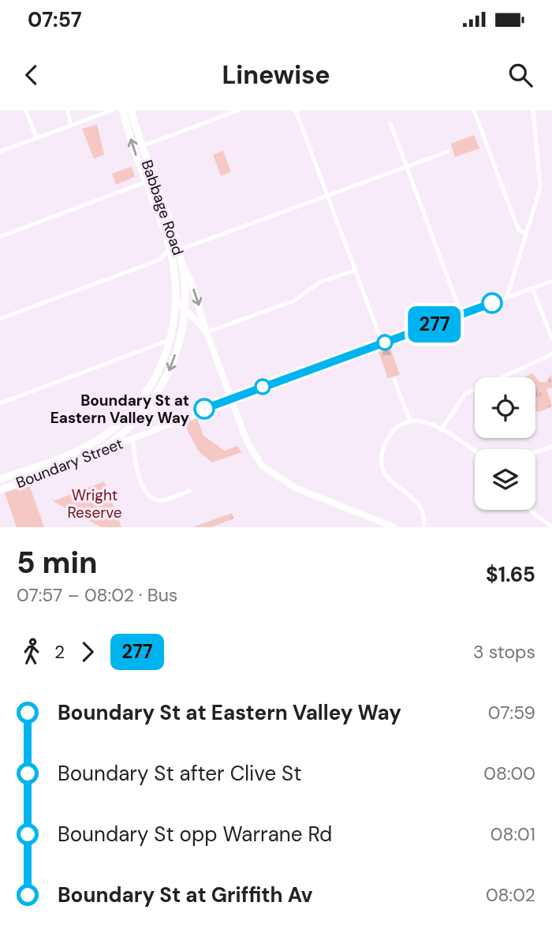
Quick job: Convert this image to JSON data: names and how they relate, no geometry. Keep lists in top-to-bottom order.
{
  "streets": {
    "highway": ["Babbage Road", "Boundary Street"]
  },
  "crossings": [
    ["Babbage Road", "Boundary Street"]
  ],
  "parks": ["Wright Reserve"],
  "places": ["Boundary St at Eastern Valley Way"],
  "lines": ["bus line 277"],
  "page": {
    "status": "07:57",
    "header": "Linewise",
    "on_map": "277",
    "heading": ["5 min", "07:57 – 08:02 · Bus", "$1.65"],
    "legs": ["2", "277", "3 stops"],
    "list": [
      {
        "name": "Boundary St at Eastern Valley Way",
        "value": "07:59"
      },
      {
        "name": "Boundary St after Clive St",
        "value": "08:00"
      },
      {
        "name": "Boundary St opp Warrane Rd",
        "value": "08:01"
      },
      {
        "name": "Boundary St at Griffith Av",
        "value": "08:02"
      }
    ]
  }
}
